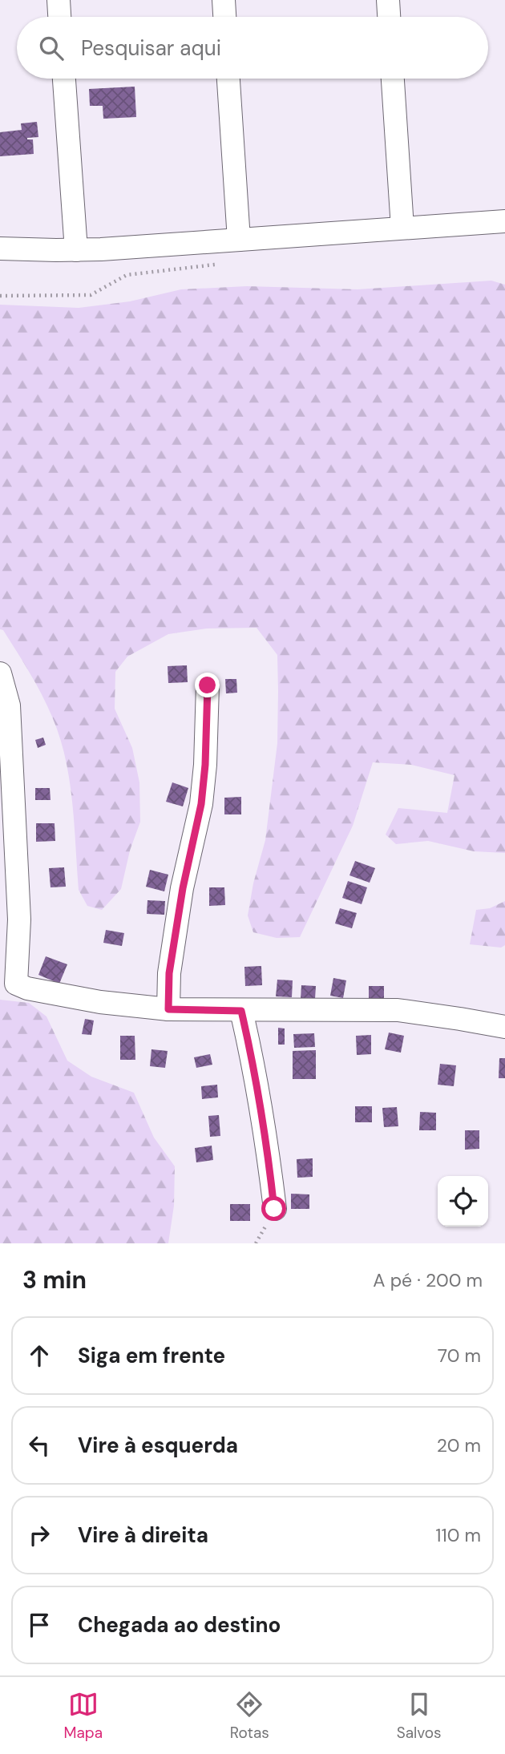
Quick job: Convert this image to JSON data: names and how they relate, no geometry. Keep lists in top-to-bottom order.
{
  "page": {
    "search": "Pesquisar aqui",
    "heading": ["3 min", "A pé · 200 m"],
    "list": [
      ["Siga em frente", "70 m"],
      ["Vire à esquerda", "20 m"],
      ["Vire à direita", "110 m"],
      "Chegada ao destino"
    ],
    "nav": ["Mapa", "Rotas", "Salvos"]
  }
}
